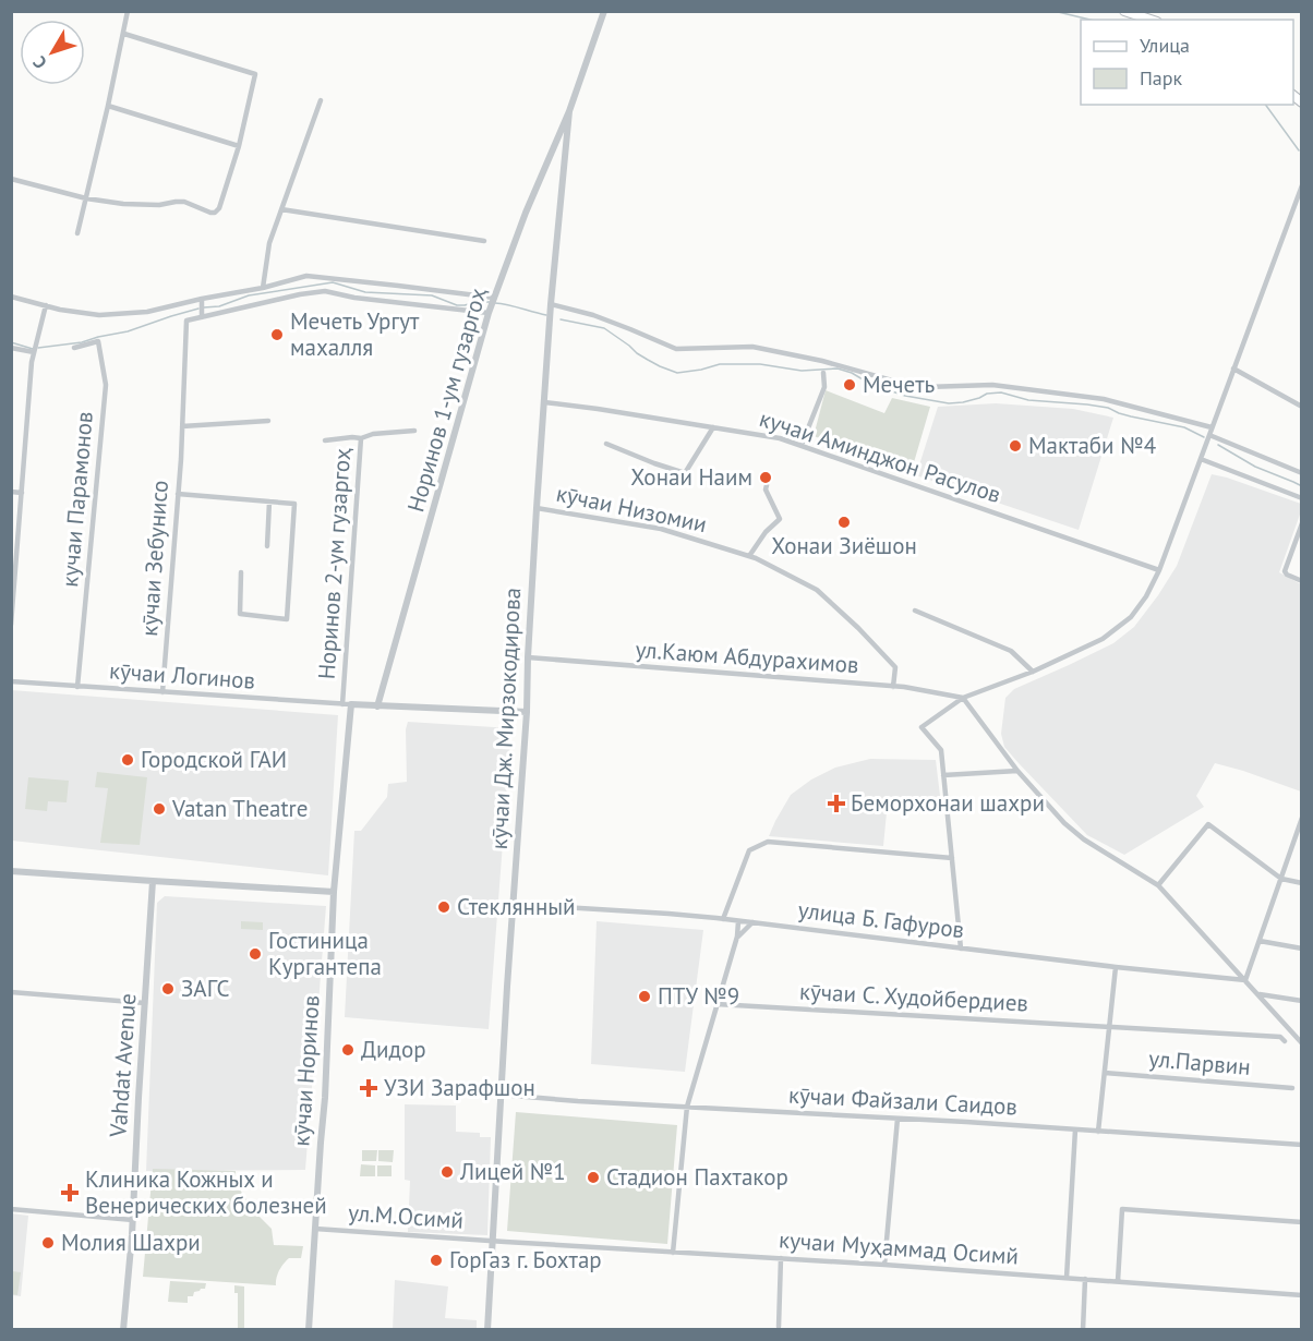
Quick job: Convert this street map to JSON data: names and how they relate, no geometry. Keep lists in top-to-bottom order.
{
  "streets": {
    "street": [
      "Норинов 1-ум гузаргоҳ",
      "кучаи Аминджон Расулов",
      "кучаи Парамонов",
      "кӯчаи Низомии",
      "кӯчаи Зебунисо",
      "Норинов 2-ум гузаргоҳ",
      "ул.Каюм Абдурахимов",
      "кӯчаи Логинов",
      "кӯчаи Дж. Мирзокодирова",
      "улица Б. Гафуров",
      "кӯчаи С. Худойбердиев",
      "ул.Парвин",
      "Vahdat Avenue",
      "кӯчаи Норинов",
      "кӯчаи Файзали Саидов",
      "ул.М.Осимй",
      "кучаи Муҳаммад Осимй"
    ]
  },
  "crossings": [
    ["Норинов 1-ум гузаргоҳ", "кӯчаи Дж. Мирзокодирова"],
    ["кучаи Аминджон Расулов", "кӯчаи Дж. Мирзокодирова"],
    ["кучаи Парамонов", "кӯчаи Логинов"],
    ["кӯчаи Низомии", "ул.Каюм Абдурахимов"],
    ["кӯчаи Низомии", "кӯчаи Дж. Мирзокодирова"],
    ["кӯчаи Зебунисо", "кӯчаи Логинов"],
    ["Норинов 2-ум гузаргоҳ", "кӯчаи Логинов"],
    ["ул.Каюм Абдурахимов", "кӯчаи Дж. Мирзокодирова"],
    ["кӯчаи Логинов", "кӯчаи Норинов"],
    ["кӯчаи Дж. Мирзокодирова", "улица Б. Гафуров"],
    ["кӯчаи Дж. Мирзокодирова", "кӯчаи Файзали Саидов"],
    ["кӯчаи Дж. Мирзокодирова", "ул.М.Осимй"],
    ["кӯчаи Дж. Мирзокодирова", "кучаи Муҳаммад Осимй"],
    ["кӯчаи Норинов", "ул.М.Осимй"],
    ["ул.М.Осимй", "кучаи Муҳаммад Осимй"]
  ],
  "places": {
    "other": [
      "Мечеть Ургут махалля",
      "Мечеть",
      "Мактаби №4",
      "Хонаи Наим",
      "Хонаи Зиёшон",
      "Городской ГАИ",
      "Vatan Theatre",
      "Стеклянный",
      "Гостиница Кургантепа",
      "ЗАГС",
      "ПТУ №9",
      "Дидор",
      "Лицей №1",
      "Стадион Пахтакор",
      "Молия Шахри",
      "ГорГаз г. Бохтар"
    ],
    "health": ["Беморхонаи шахри", "УЗИ Зарафшон", "Клиника Кожных и Венерических болезней"]
  },
  "legend": ["Улица", "Парк"],
  "north": "bottom left"
}
